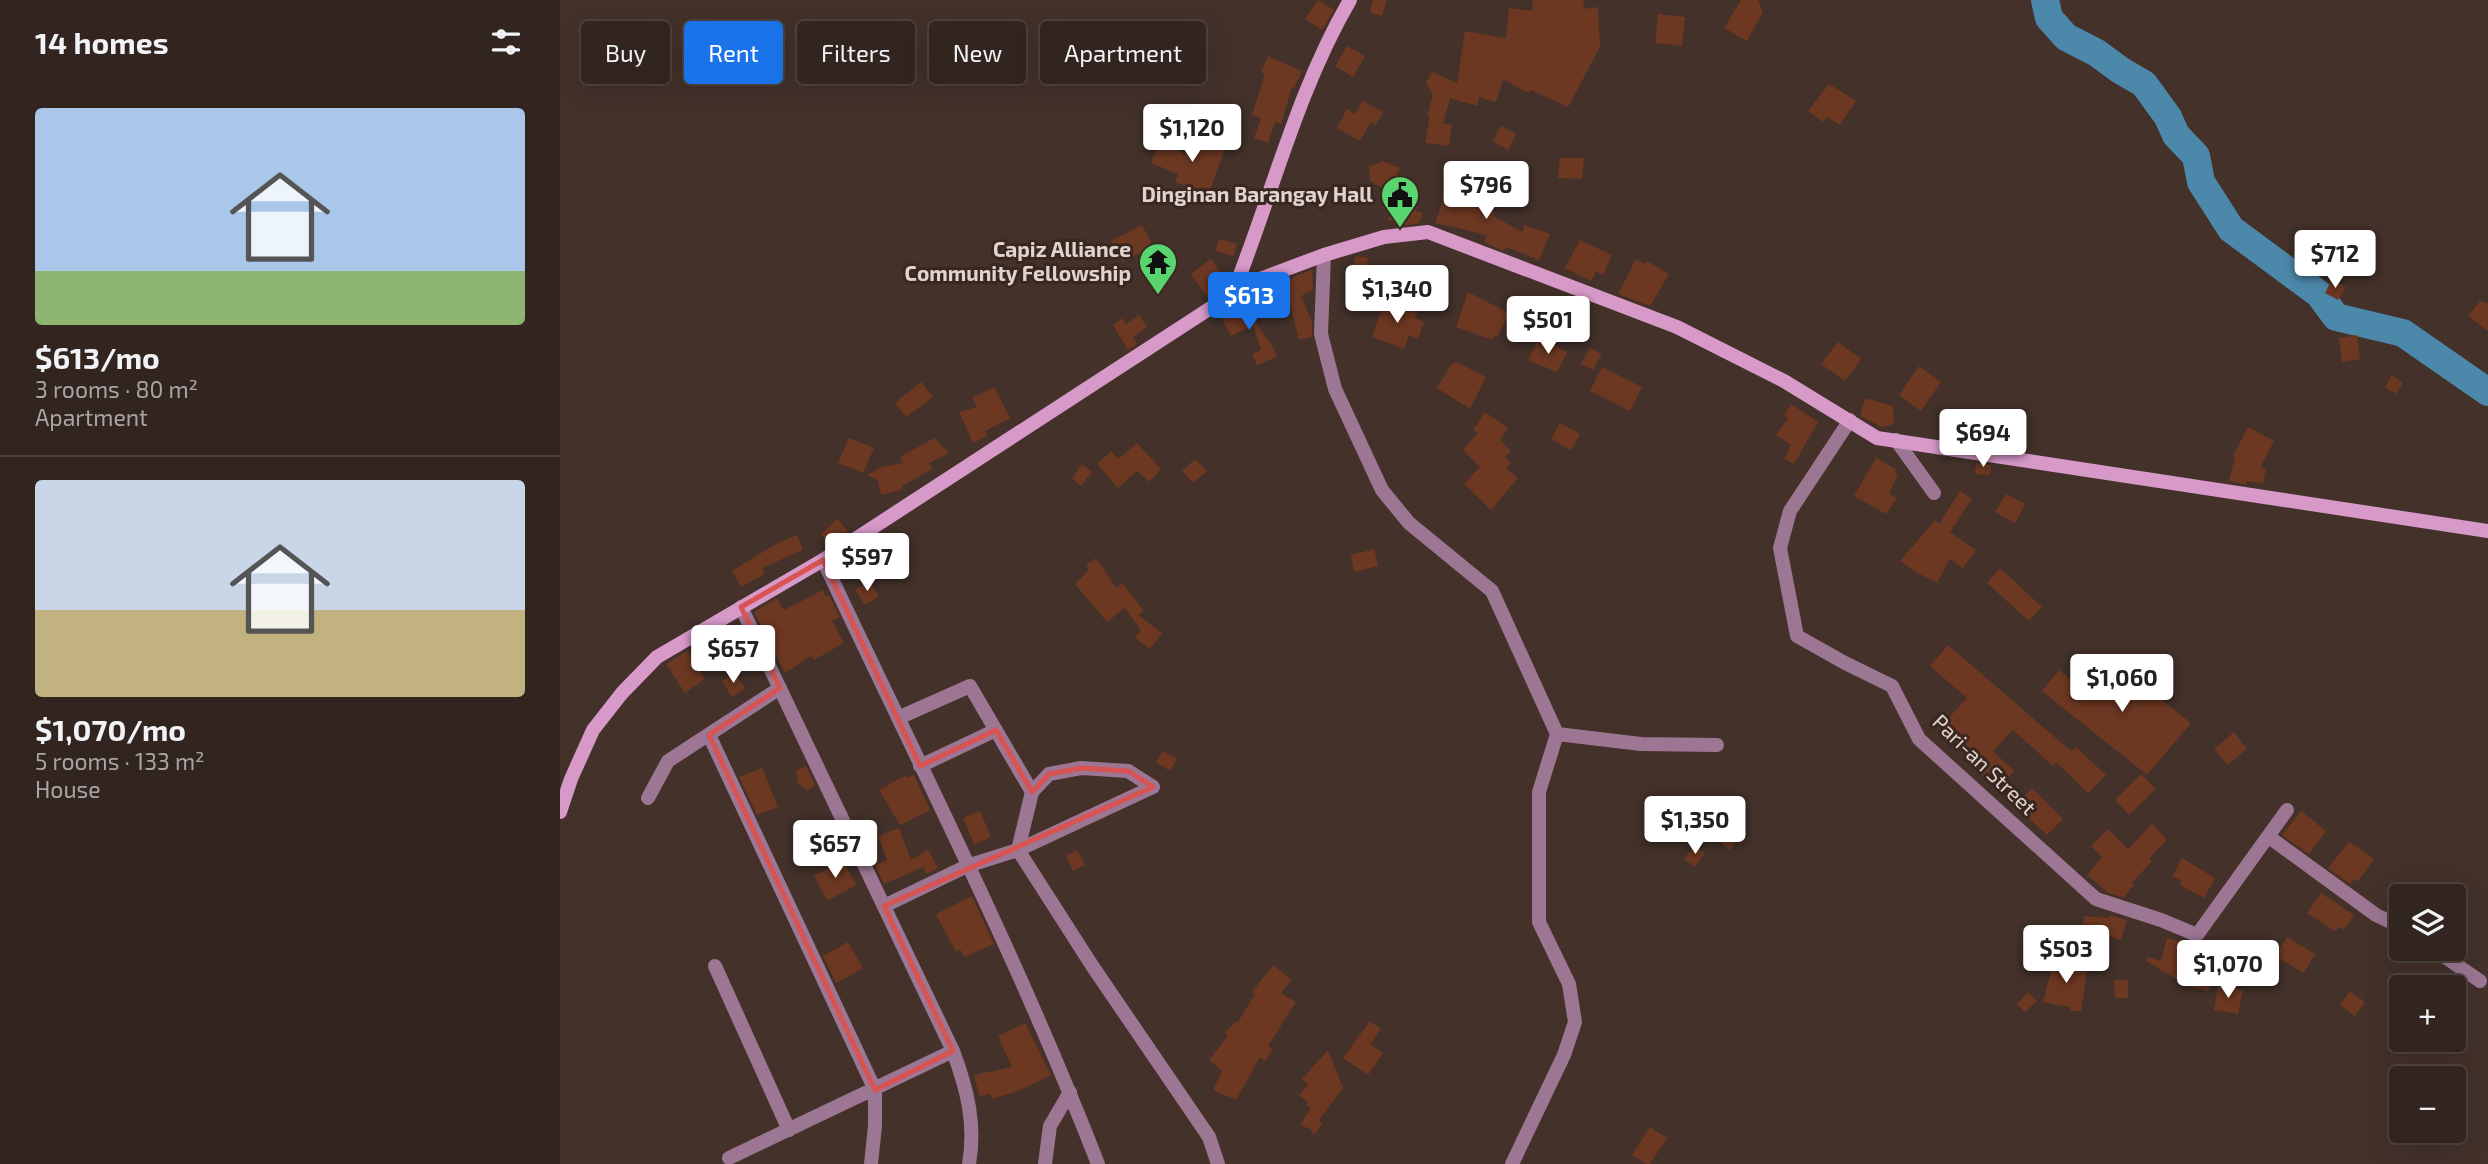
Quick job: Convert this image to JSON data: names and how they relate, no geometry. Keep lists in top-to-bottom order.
{
  "streets": {
    "street": ["Pari-an Street"]
  },
  "places": {
    "public building": ["Dinginan Barangay Hall"],
    "temple": ["Capiz Alliance Community Fellowship"]
  },
  "page": {
    "heading": "14 homes",
    "chip": [
      "Buy",
      "Rent",
      "Filters",
      "New",
      "Apartment"
    ],
    "list": [
      {
        "name": "$613/mo",
        "note": "3 rooms · 80 m² · Apartment"
      },
      {
        "name": "$1,070/mo",
        "note": "5 rooms · 133 m² · House"
      }
    ],
    "price": [
      "$1,120",
      "$796",
      "$712",
      "$1,340",
      "$613",
      "$501",
      "$694",
      "$597",
      "$657",
      "$1,060",
      "$1,350",
      "$657",
      "$503",
      "$1,070"
    ],
    "map_buttons": ["+", "−"]
  }
}
